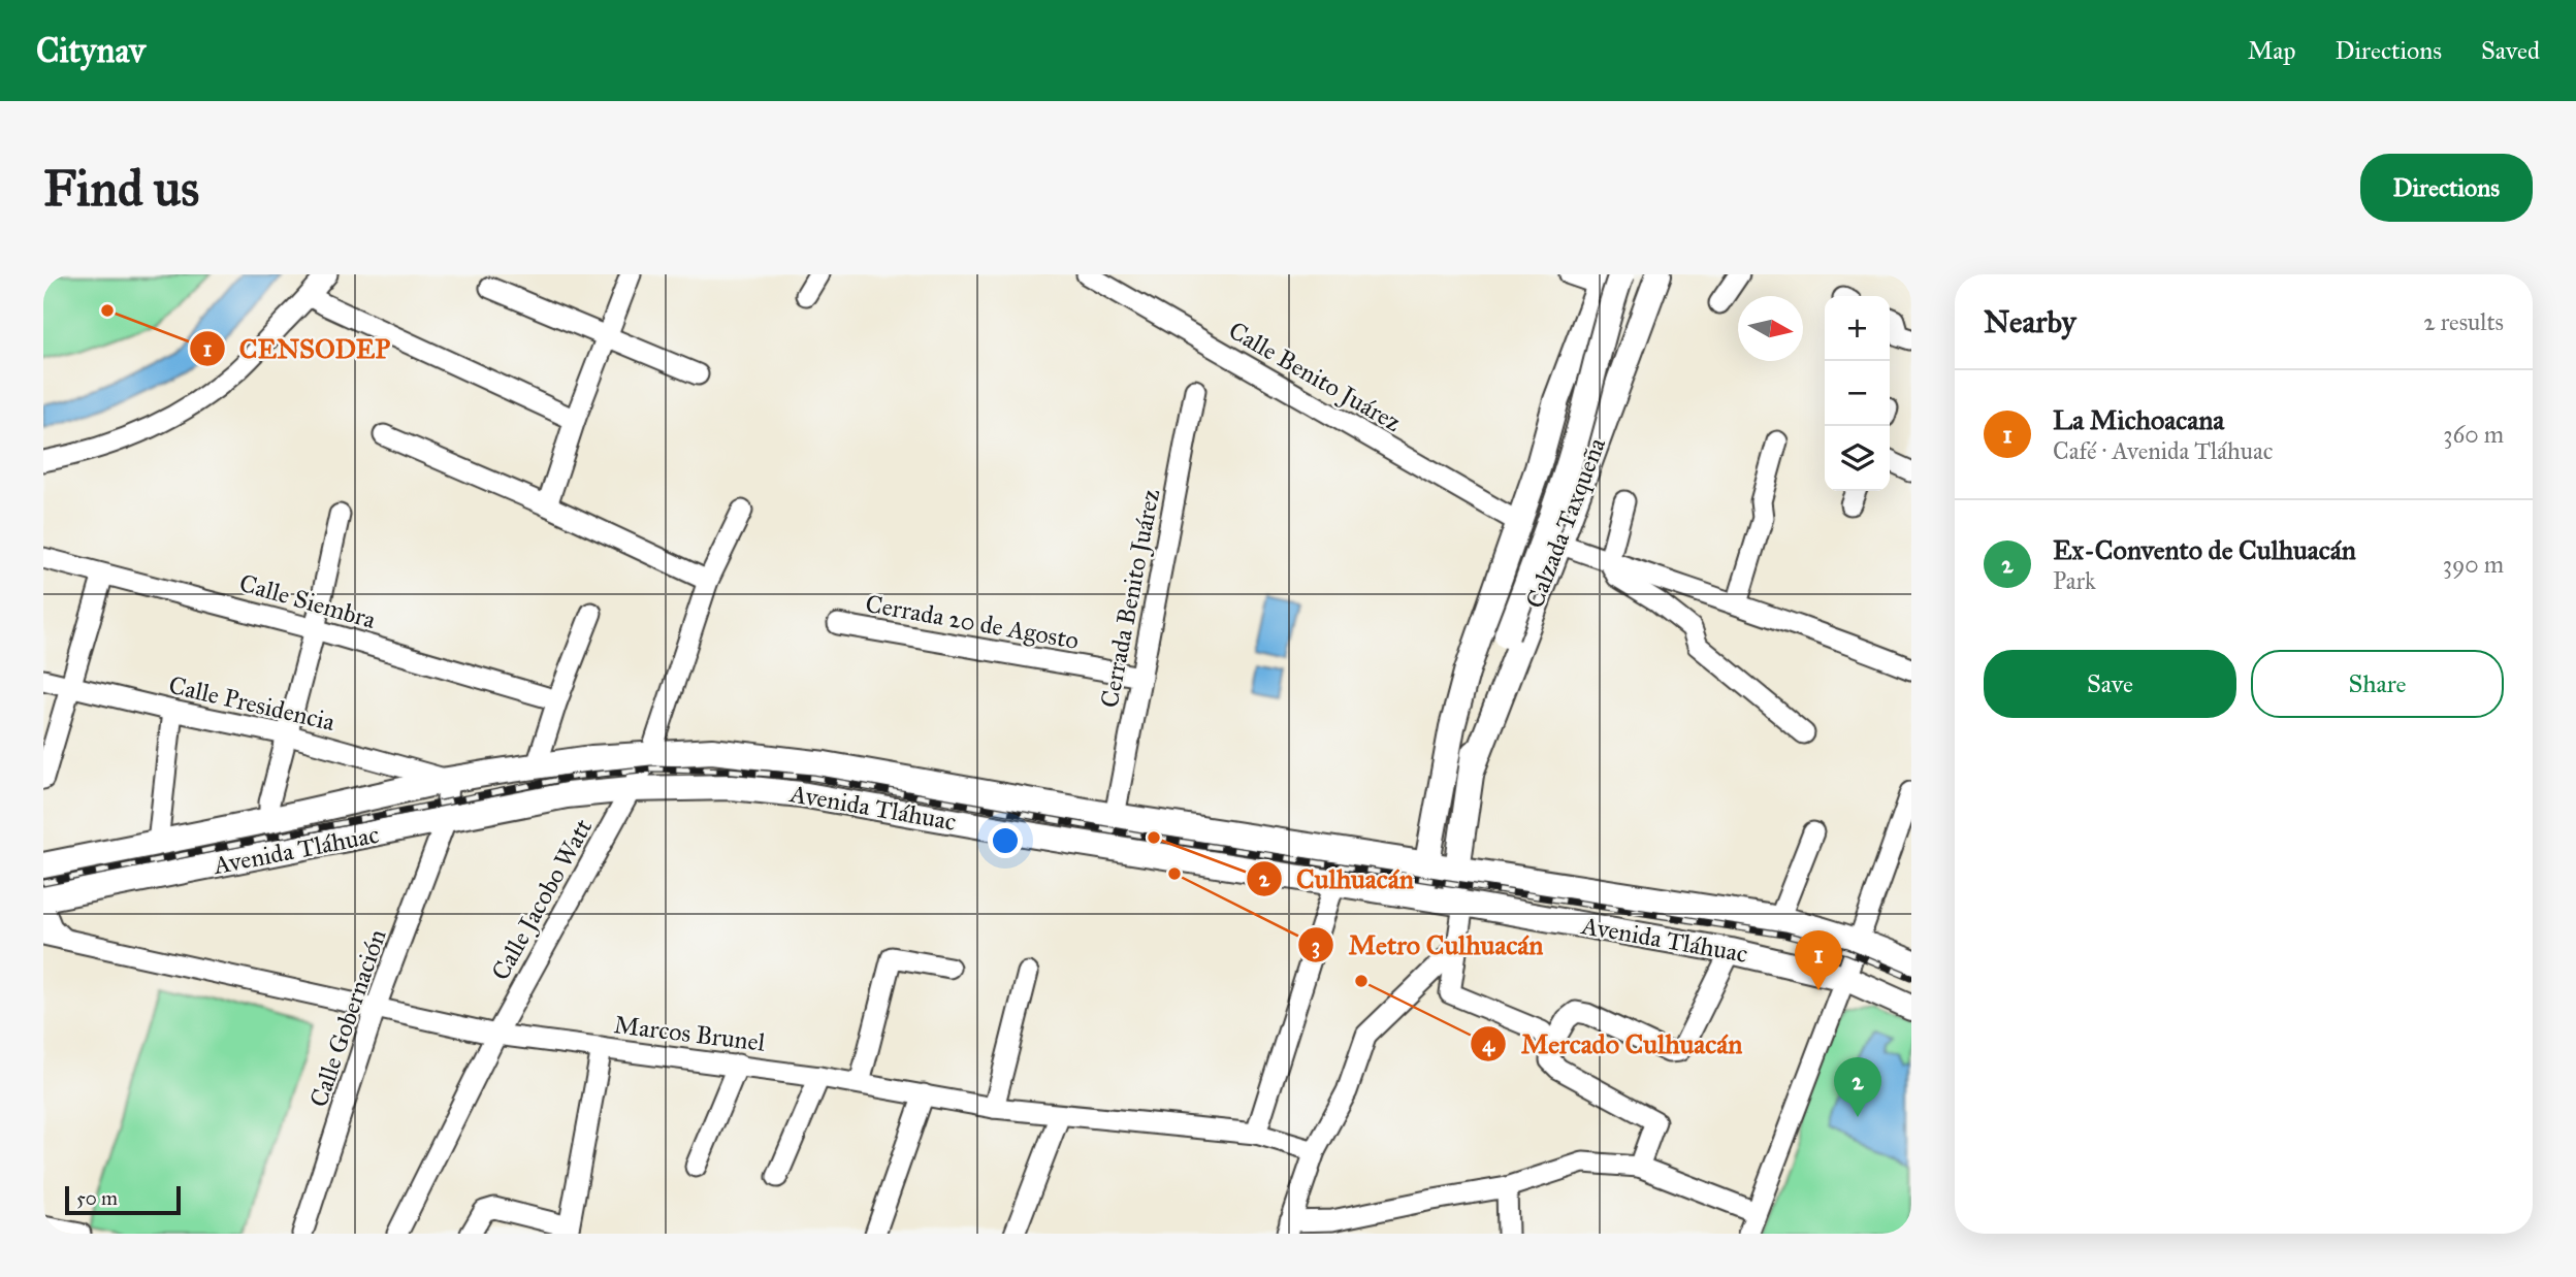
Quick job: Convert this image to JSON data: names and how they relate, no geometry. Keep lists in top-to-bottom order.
{
  "streets": {
    "main road": ["Calzada Taxqueña", "Avenida Tláhuac"],
    "street": [
      "Calle Benito Juárez",
      "Cerrada Benito Juárez",
      "Calle Siembra",
      "Cerrada 20 de Agosto",
      "Calle Presidencia",
      "Calle Jacobo Watt",
      "Calle Gobernación",
      "Marcos Brunel"
    ]
  },
  "crossings": [
    ["Calle Benito Juárez", "Calzada Taxqueña"],
    ["Calzada Taxqueña", "Avenida Tláhuac"],
    ["Cerrada Benito Juárez", "Cerrada 20 de Agosto"],
    ["Cerrada Benito Juárez", "Avenida Tláhuac"],
    ["Calle Presidencia", "Avenida Tláhuac"],
    ["Calle Presidencia", "Calle Gobernación"],
    ["Avenida Tláhuac", "Calle Jacobo Watt"],
    ["Avenida Tláhuac", "Calle Gobernación"],
    ["Calle Jacobo Watt", "Marcos Brunel"],
    ["Calle Gobernación", "Marcos Brunel"]
  ],
  "places": [
    "CENSODEP",
    "Culhuacán",
    "Metro Culhuacán",
    "Mercado Culhuacán"
  ],
  "scale_bar": "50 m",
  "north": "right",
  "page": {
    "header": "Citynav",
    "nav": ["Map", "Directions", "Saved"],
    "buttons": [
      "Directions",
      ["Save", "Share"]
    ],
    "title": "Find us",
    "heading": ["Nearby", "2 results"],
    "map_buttons": ["+", "−"],
    "list": [
      {
        "mark": "1",
        "name": "La Michoacana",
        "note": "Café · Avenida Tláhuac",
        "value": "360 m"
      },
      {
        "mark": "2",
        "name": "Ex-Convento de Culhuacán",
        "note": "Park",
        "value": "390 m"
      }
    ],
    "pins": ["1", "2"],
    "scale": "50 m"
  }
}
